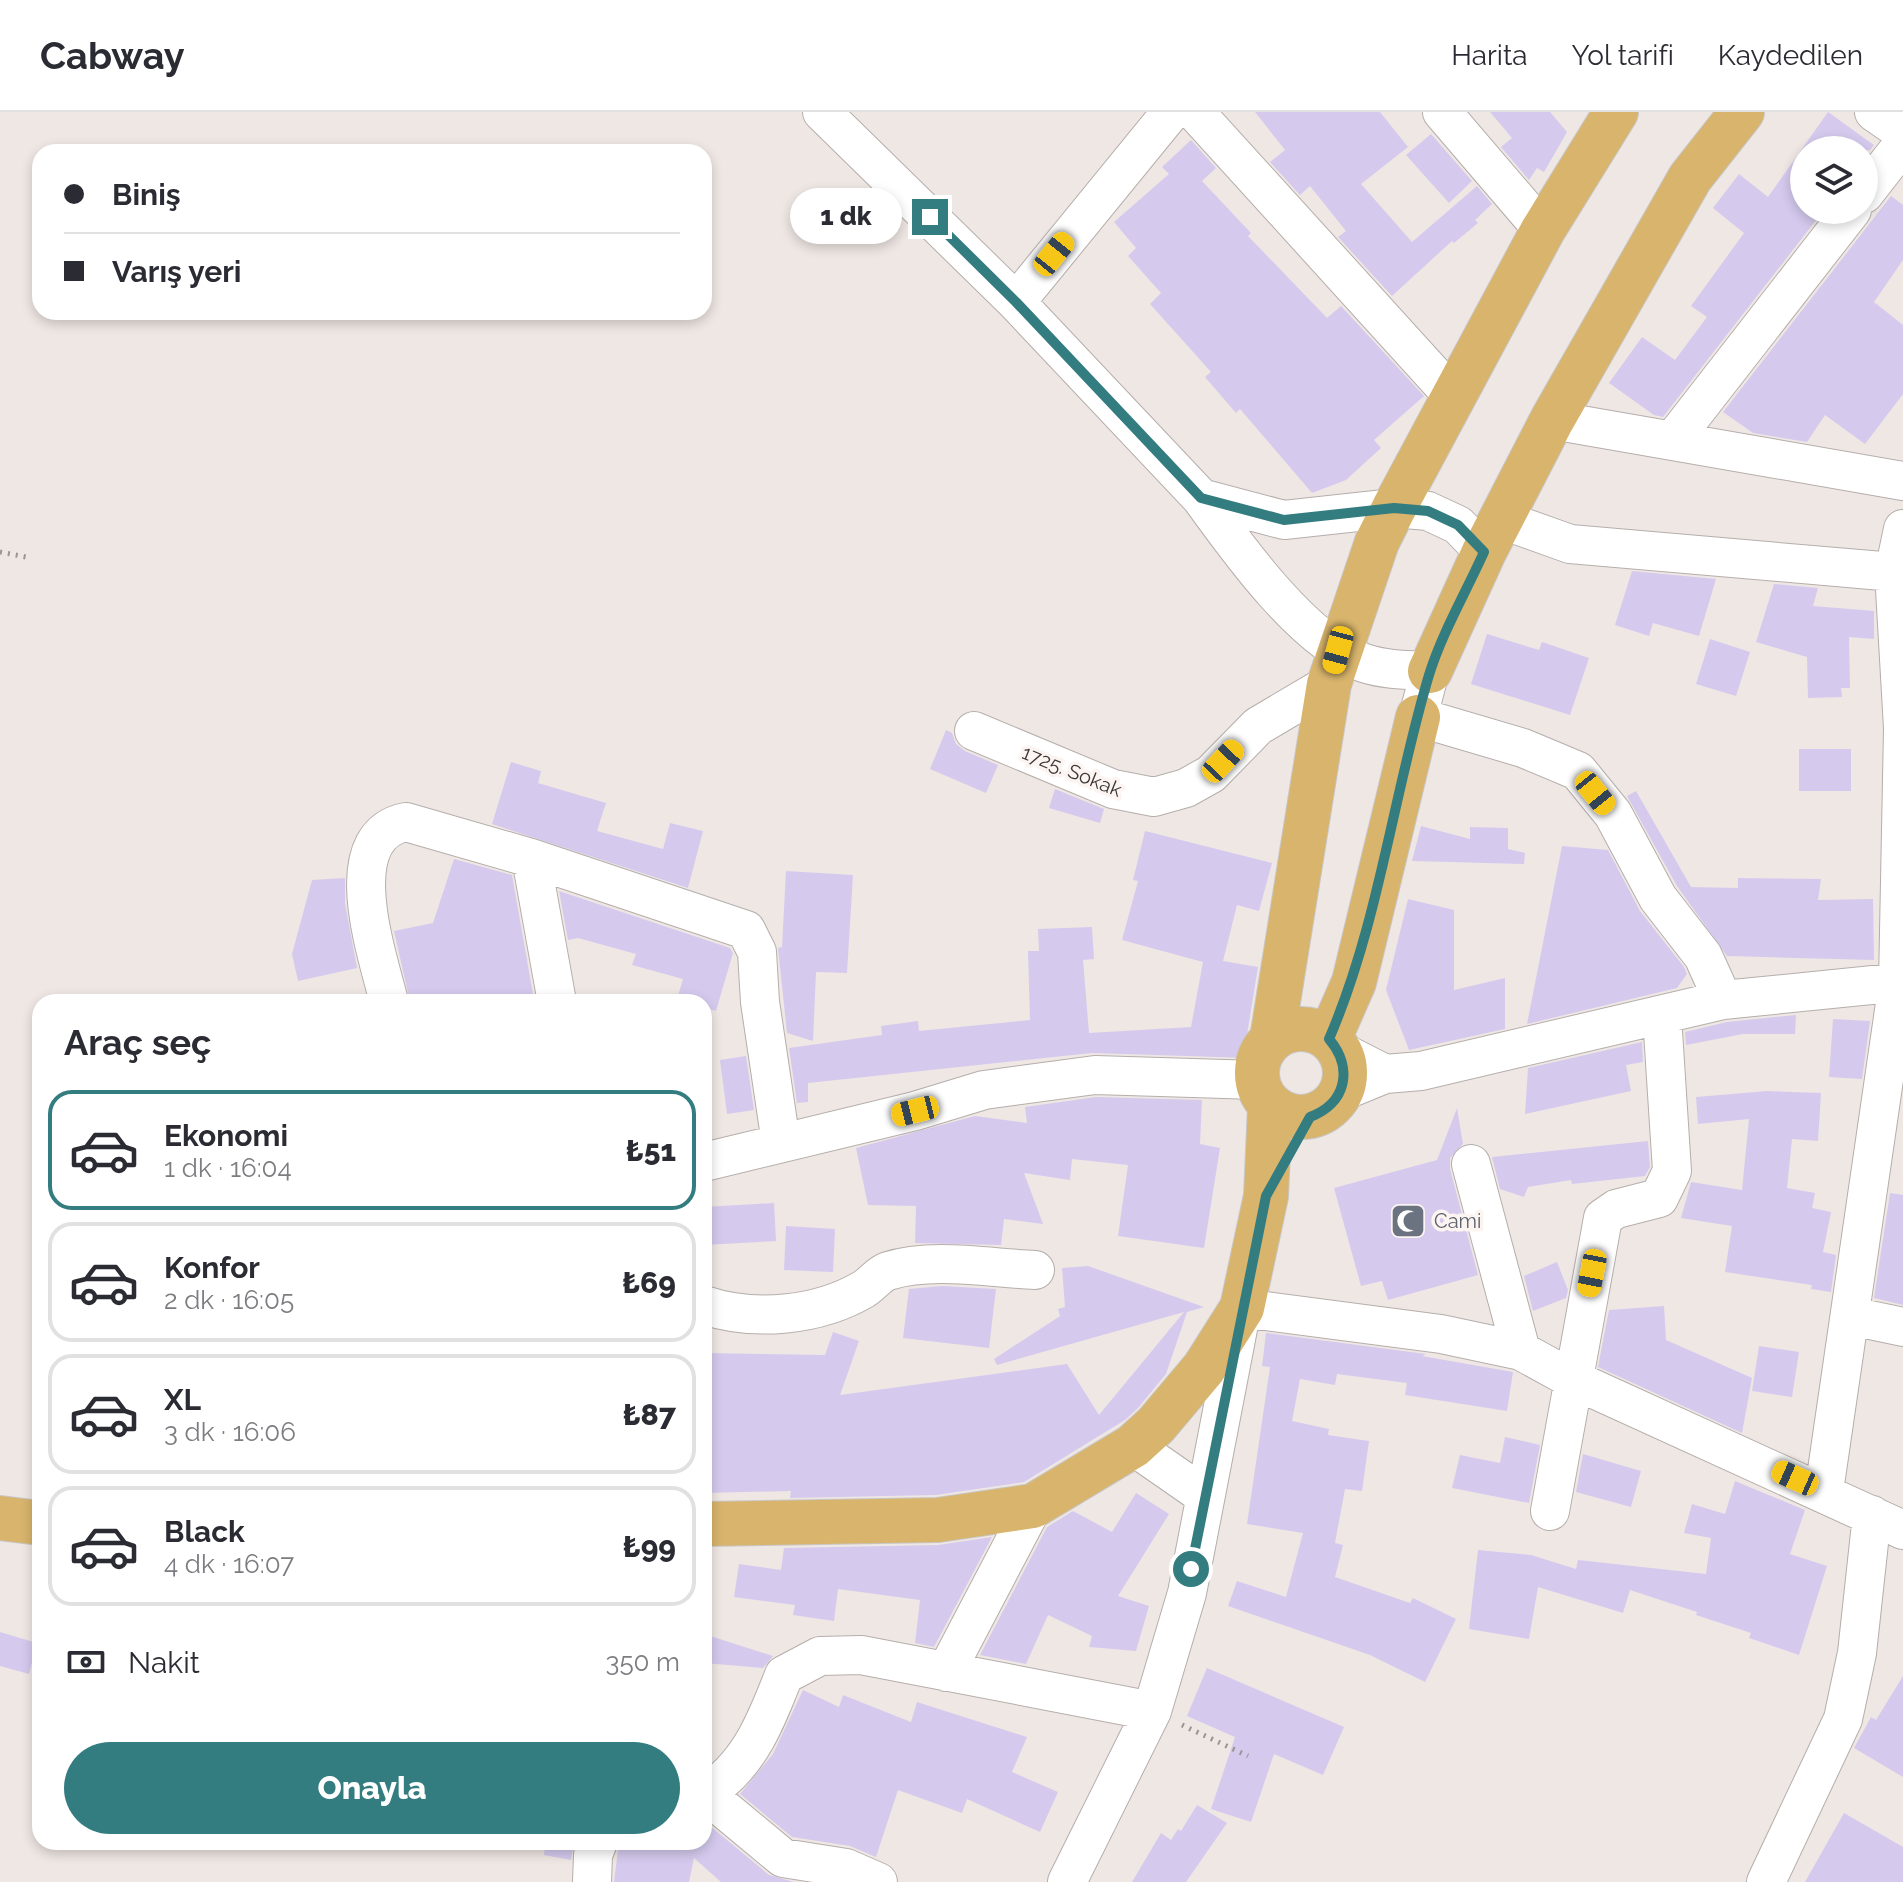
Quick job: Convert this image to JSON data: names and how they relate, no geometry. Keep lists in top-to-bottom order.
{
  "streets": {
    "street": ["1725. Sokak"]
  },
  "places": {
    "mosque": ["Cami"]
  },
  "page": {
    "header": "Cabway",
    "nav": ["Harita", "Yol tarifi", "Kaydedilen"],
    "banner": ["Biniş", "Varış yeri"],
    "bubble": "1 dk",
    "heading": "Araç seç",
    "list": [
      {
        "name": "Ekonomi",
        "note": "1 dk · 16:04",
        "value": "₺51"
      },
      {
        "name": "Konfor",
        "note": "2 dk · 16:05",
        "value": "₺69"
      },
      {
        "name": "XL",
        "note": "3 dk · 16:06",
        "value": "₺87"
      },
      {
        "name": "Black",
        "note": "4 dk · 16:07",
        "value": "₺99"
      }
    ],
    "pay": ["Nakit", "350 m"],
    "buttons": "Onayla"
  }
}
